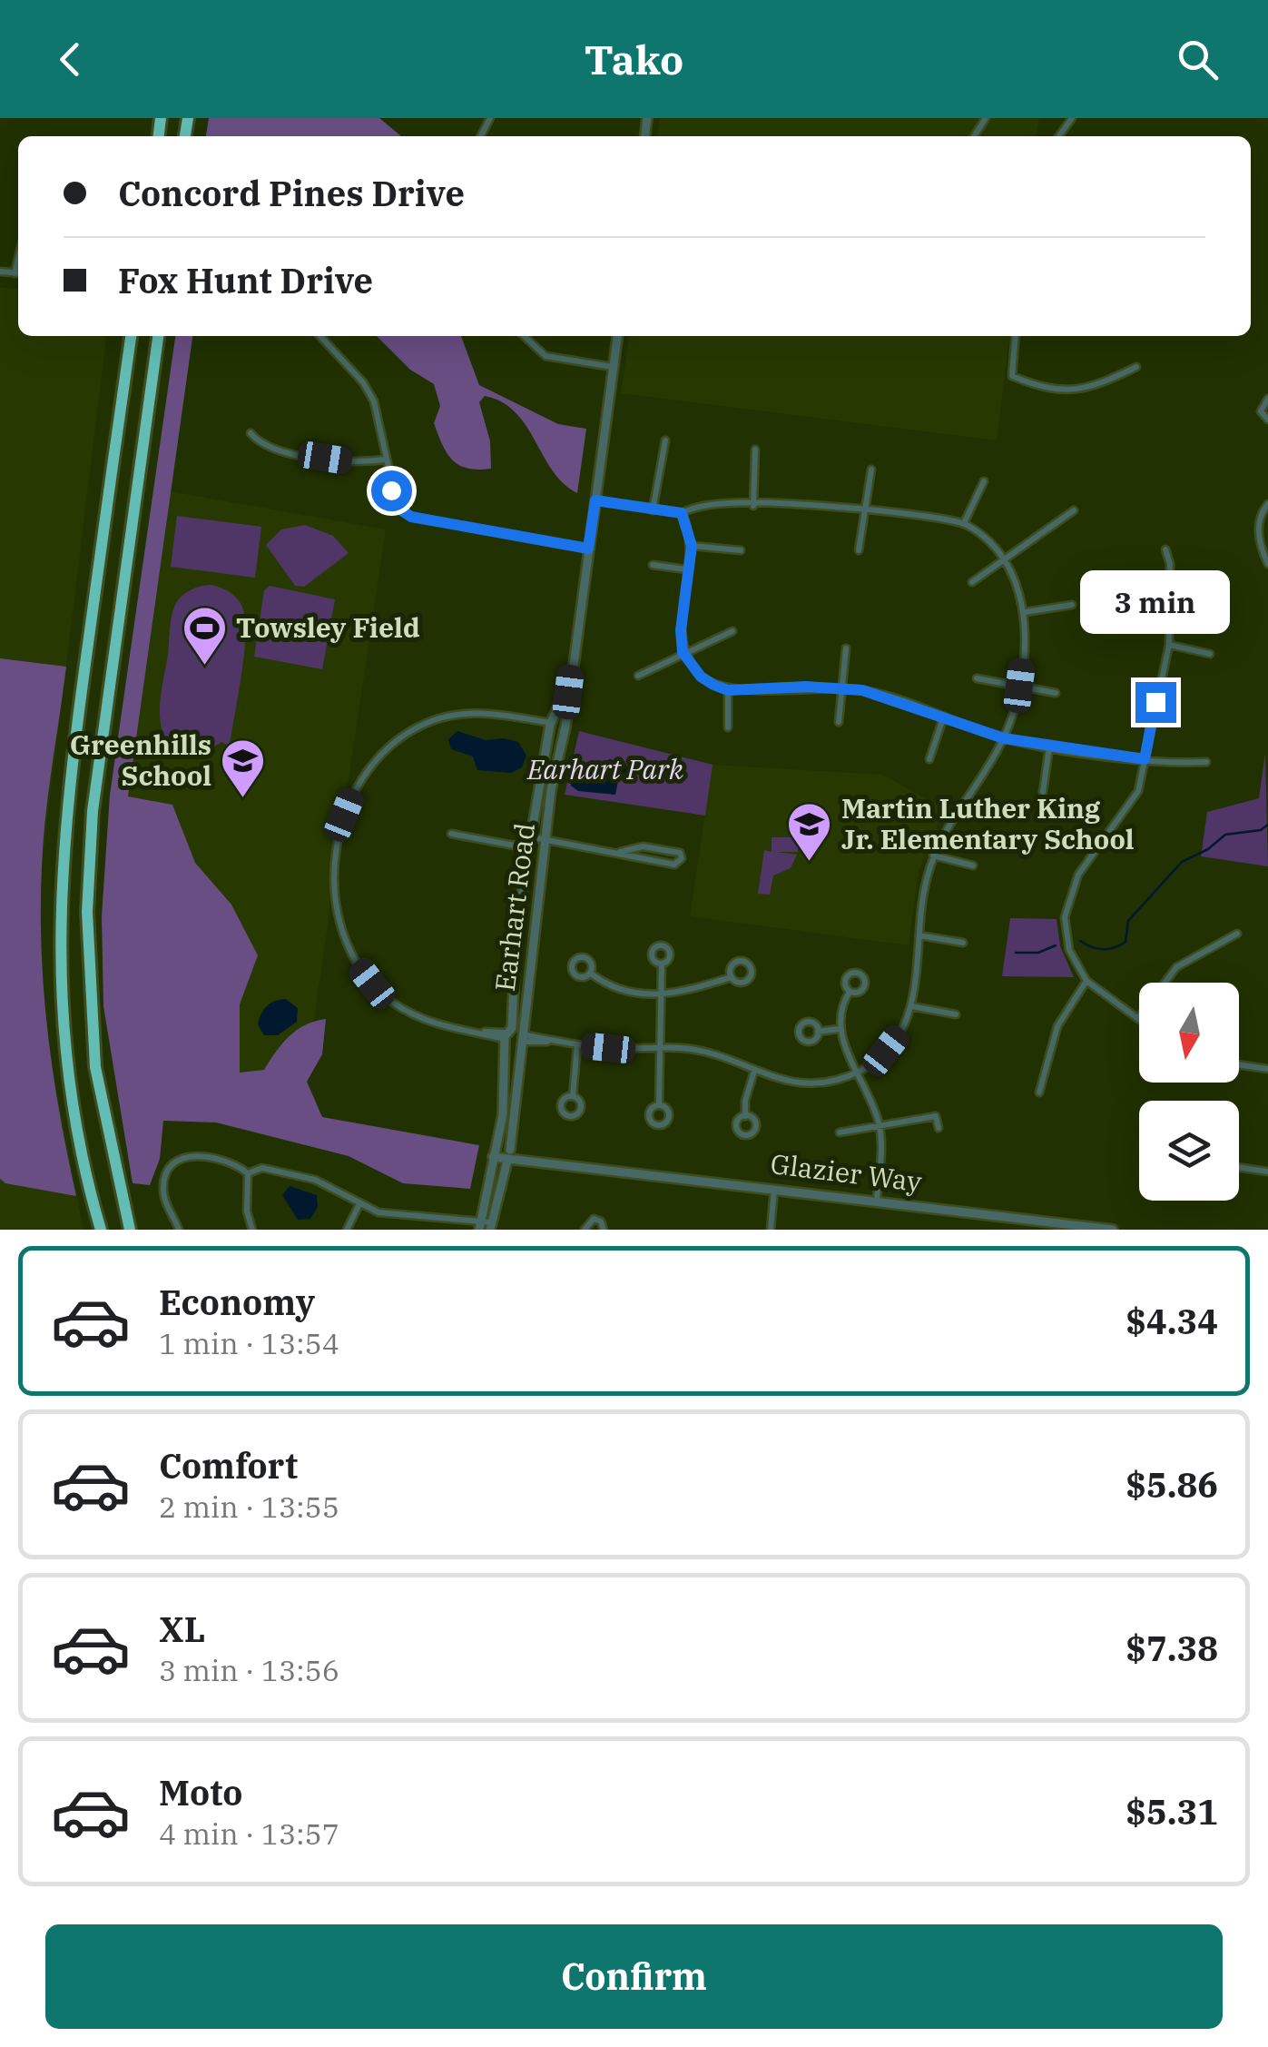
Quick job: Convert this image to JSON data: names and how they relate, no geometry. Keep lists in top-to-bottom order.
{
  "streets": {
    "street": ["Earhart Road", "Glazier Way"]
  },
  "crossings": [
    ["Earhart Road", "Glazier Way"]
  ],
  "parks": ["Earhart Park"],
  "places": {
    "sports": ["Towsley Field"],
    "school or university": ["Greenhills School", "Martin Luther King Jr. Elementary School"]
  },
  "north": "bottom",
  "page": {
    "header": "Tako",
    "banner": ["Concord Pines Drive", "Fox Hunt Drive"],
    "bubble": "3 min",
    "list": [
      {
        "name": "Economy",
        "note": "1 min · 13:54",
        "value": "$4.34"
      },
      {
        "name": "Comfort",
        "note": "2 min · 13:55",
        "value": "$5.86"
      },
      {
        "name": "XL",
        "note": "3 min · 13:56",
        "value": "$7.38"
      },
      {
        "name": "Moto",
        "note": "4 min · 13:57",
        "value": "$5.31"
      }
    ],
    "buttons": "Confirm"
  }
}
